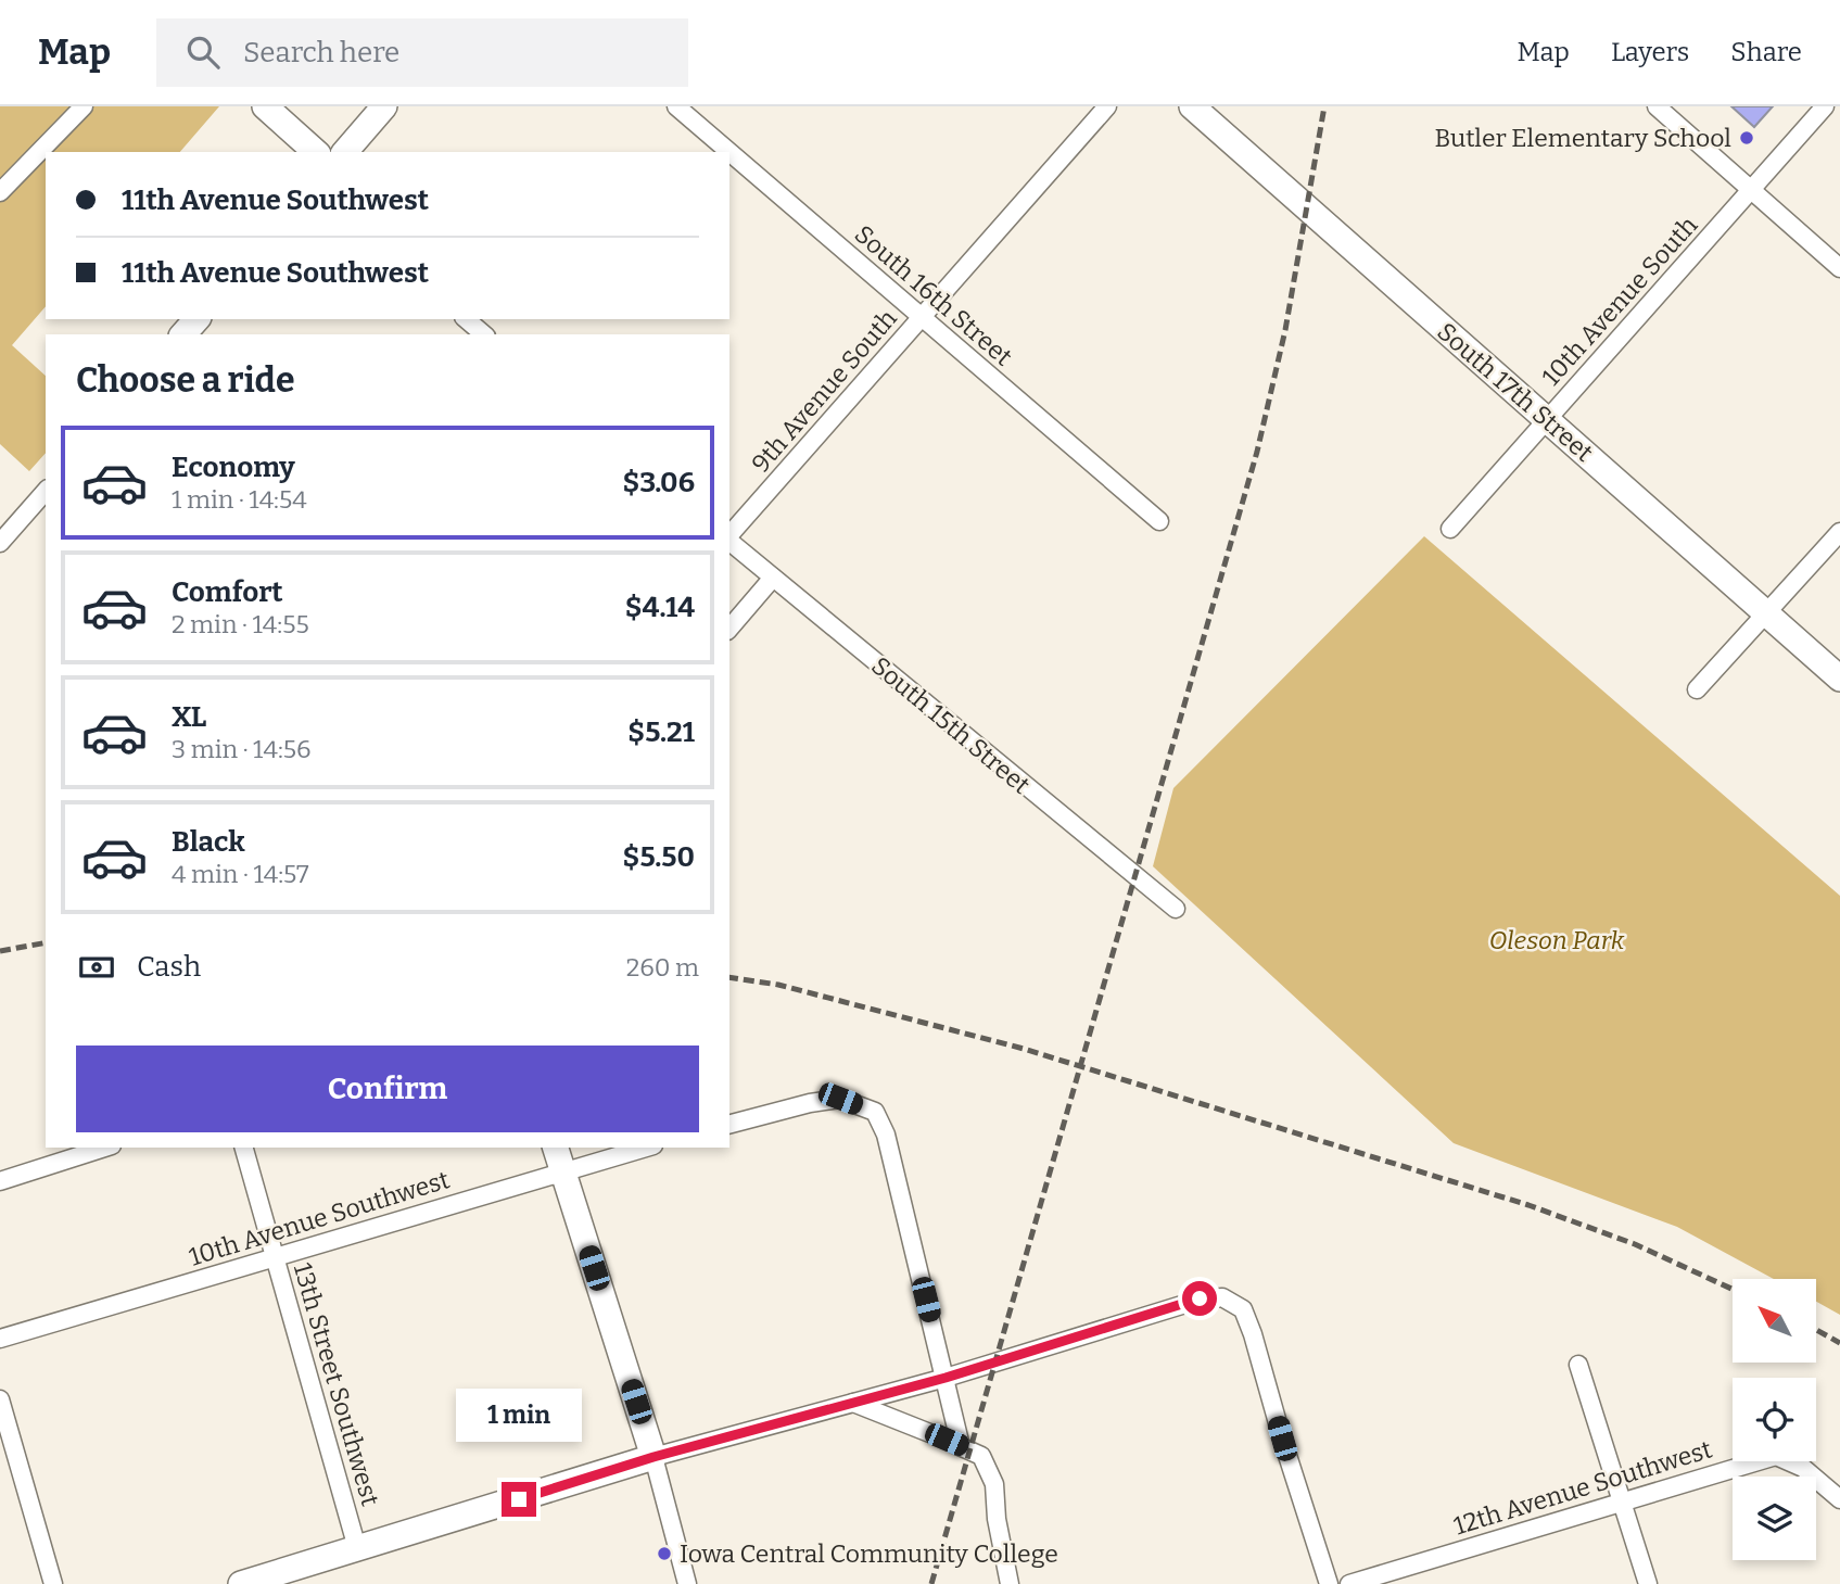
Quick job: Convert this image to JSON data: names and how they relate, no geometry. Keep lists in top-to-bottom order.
{
  "streets": {
    "street": [
      "South 16th Street",
      "10th Avenue South",
      "9th Avenue South",
      "South 17th Street",
      "South 15th Street",
      "10th Avenue Southwest",
      "13th Street Southwest",
      "12th Avenue Southwest"
    ]
  },
  "crossings": [
    ["South 16th Street", "9th Avenue South"],
    ["10th Avenue South", "South 17th Street"],
    ["10th Avenue Southwest", "13th Street Southwest"]
  ],
  "parks": ["Oleson Park"],
  "places": ["Butler Elementary School", "Iowa Central Community College"],
  "north": "top left",
  "page": {
    "header": "Map",
    "search": "Search here",
    "nav": ["Map", "Layers", "Share"],
    "banner": ["11th Avenue Southwest", "11th Avenue Southwest"],
    "heading": "Choose a ride",
    "list": [
      {
        "name": "Economy",
        "note": "1 min · 14:54",
        "value": "$3.06"
      },
      {
        "name": "Comfort",
        "note": "2 min · 14:55",
        "value": "$4.14"
      },
      {
        "name": "XL",
        "note": "3 min · 14:56",
        "value": "$5.21"
      },
      {
        "name": "Black",
        "note": "4 min · 14:57",
        "value": "$5.50"
      }
    ],
    "pay": ["Cash", "260 m"],
    "buttons": "Confirm",
    "bubble": "1 min"
  }
}
